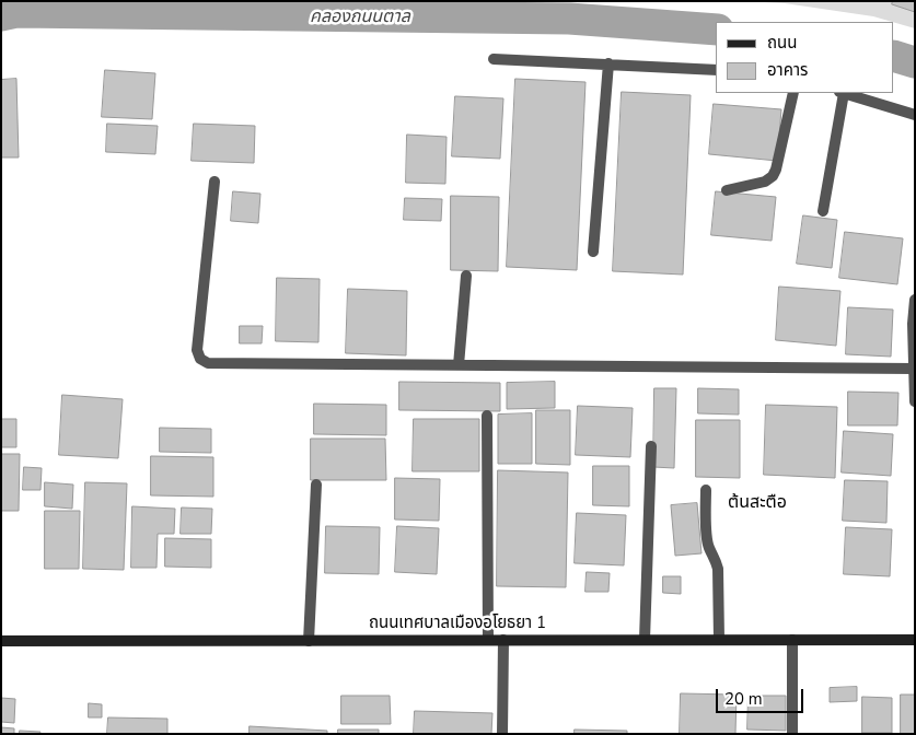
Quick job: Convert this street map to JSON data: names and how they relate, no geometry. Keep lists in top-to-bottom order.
{
  "streets": {
    "main road": ["ถนนเทศบาลเมืองอโยธยา 1"]
  },
  "districts": ["ต้นสะตือ"],
  "water": ["คลองถนนตาล"],
  "legend": ["ถนน", "อาคาร"],
  "scale_bar": "20 m"
}
